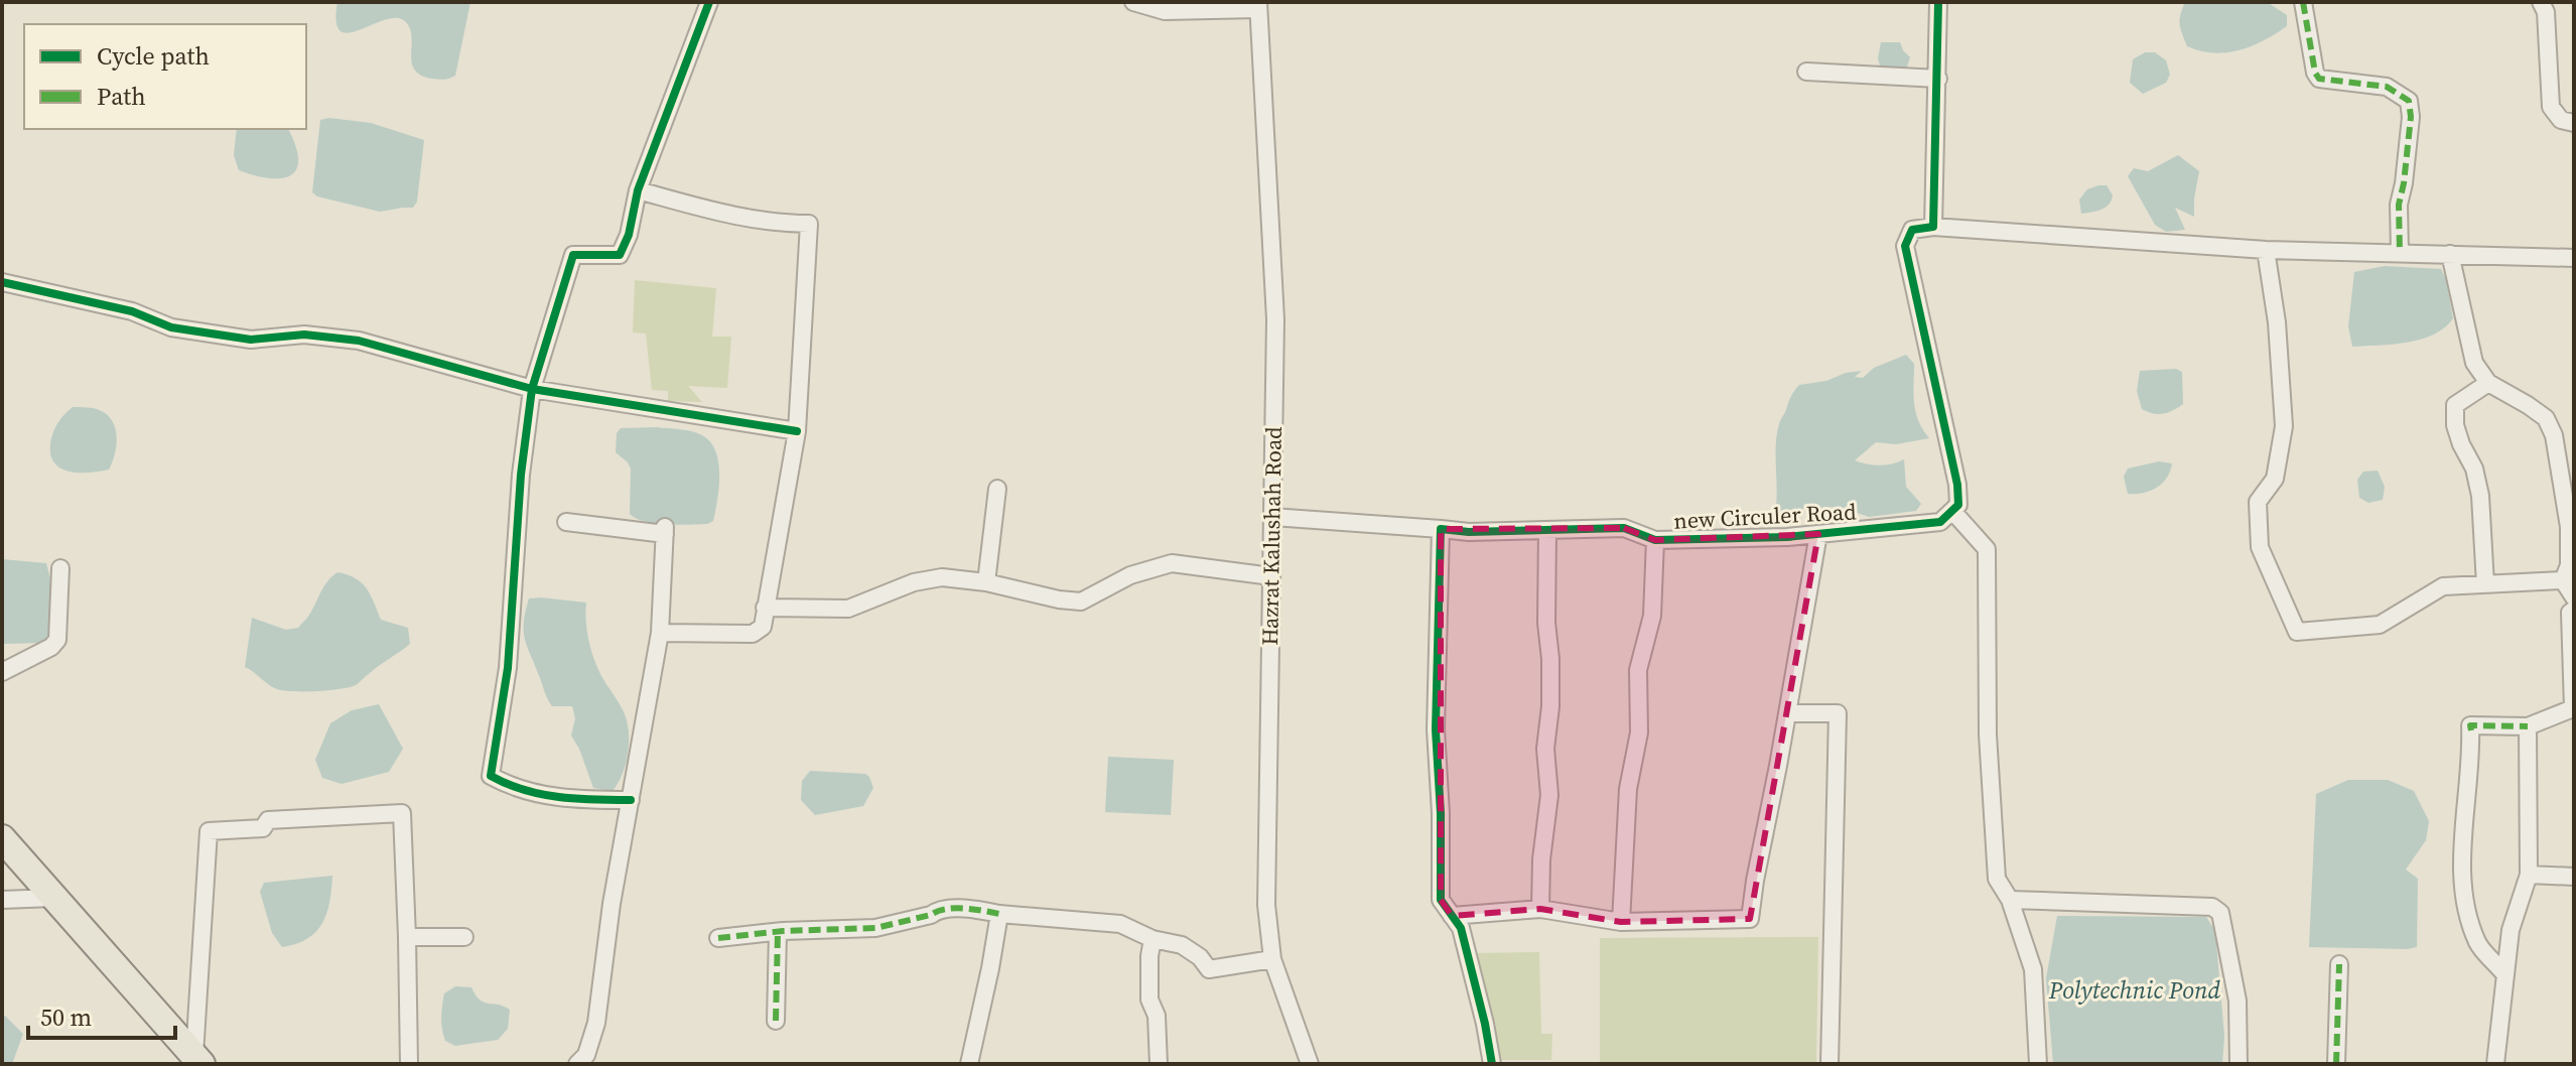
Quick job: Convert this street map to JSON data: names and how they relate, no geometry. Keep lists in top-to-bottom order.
{
  "streets": {
    "street": ["new Circuler Road", "Hazrat Kalushah Road"]
  },
  "crossings": [
    ["new Circuler Road", "Hazrat Kalushah Road"]
  ],
  "water": ["Polytechnic Pond"],
  "legend": ["Cycle path", "Path"],
  "scale_bar": "50 m"
}
